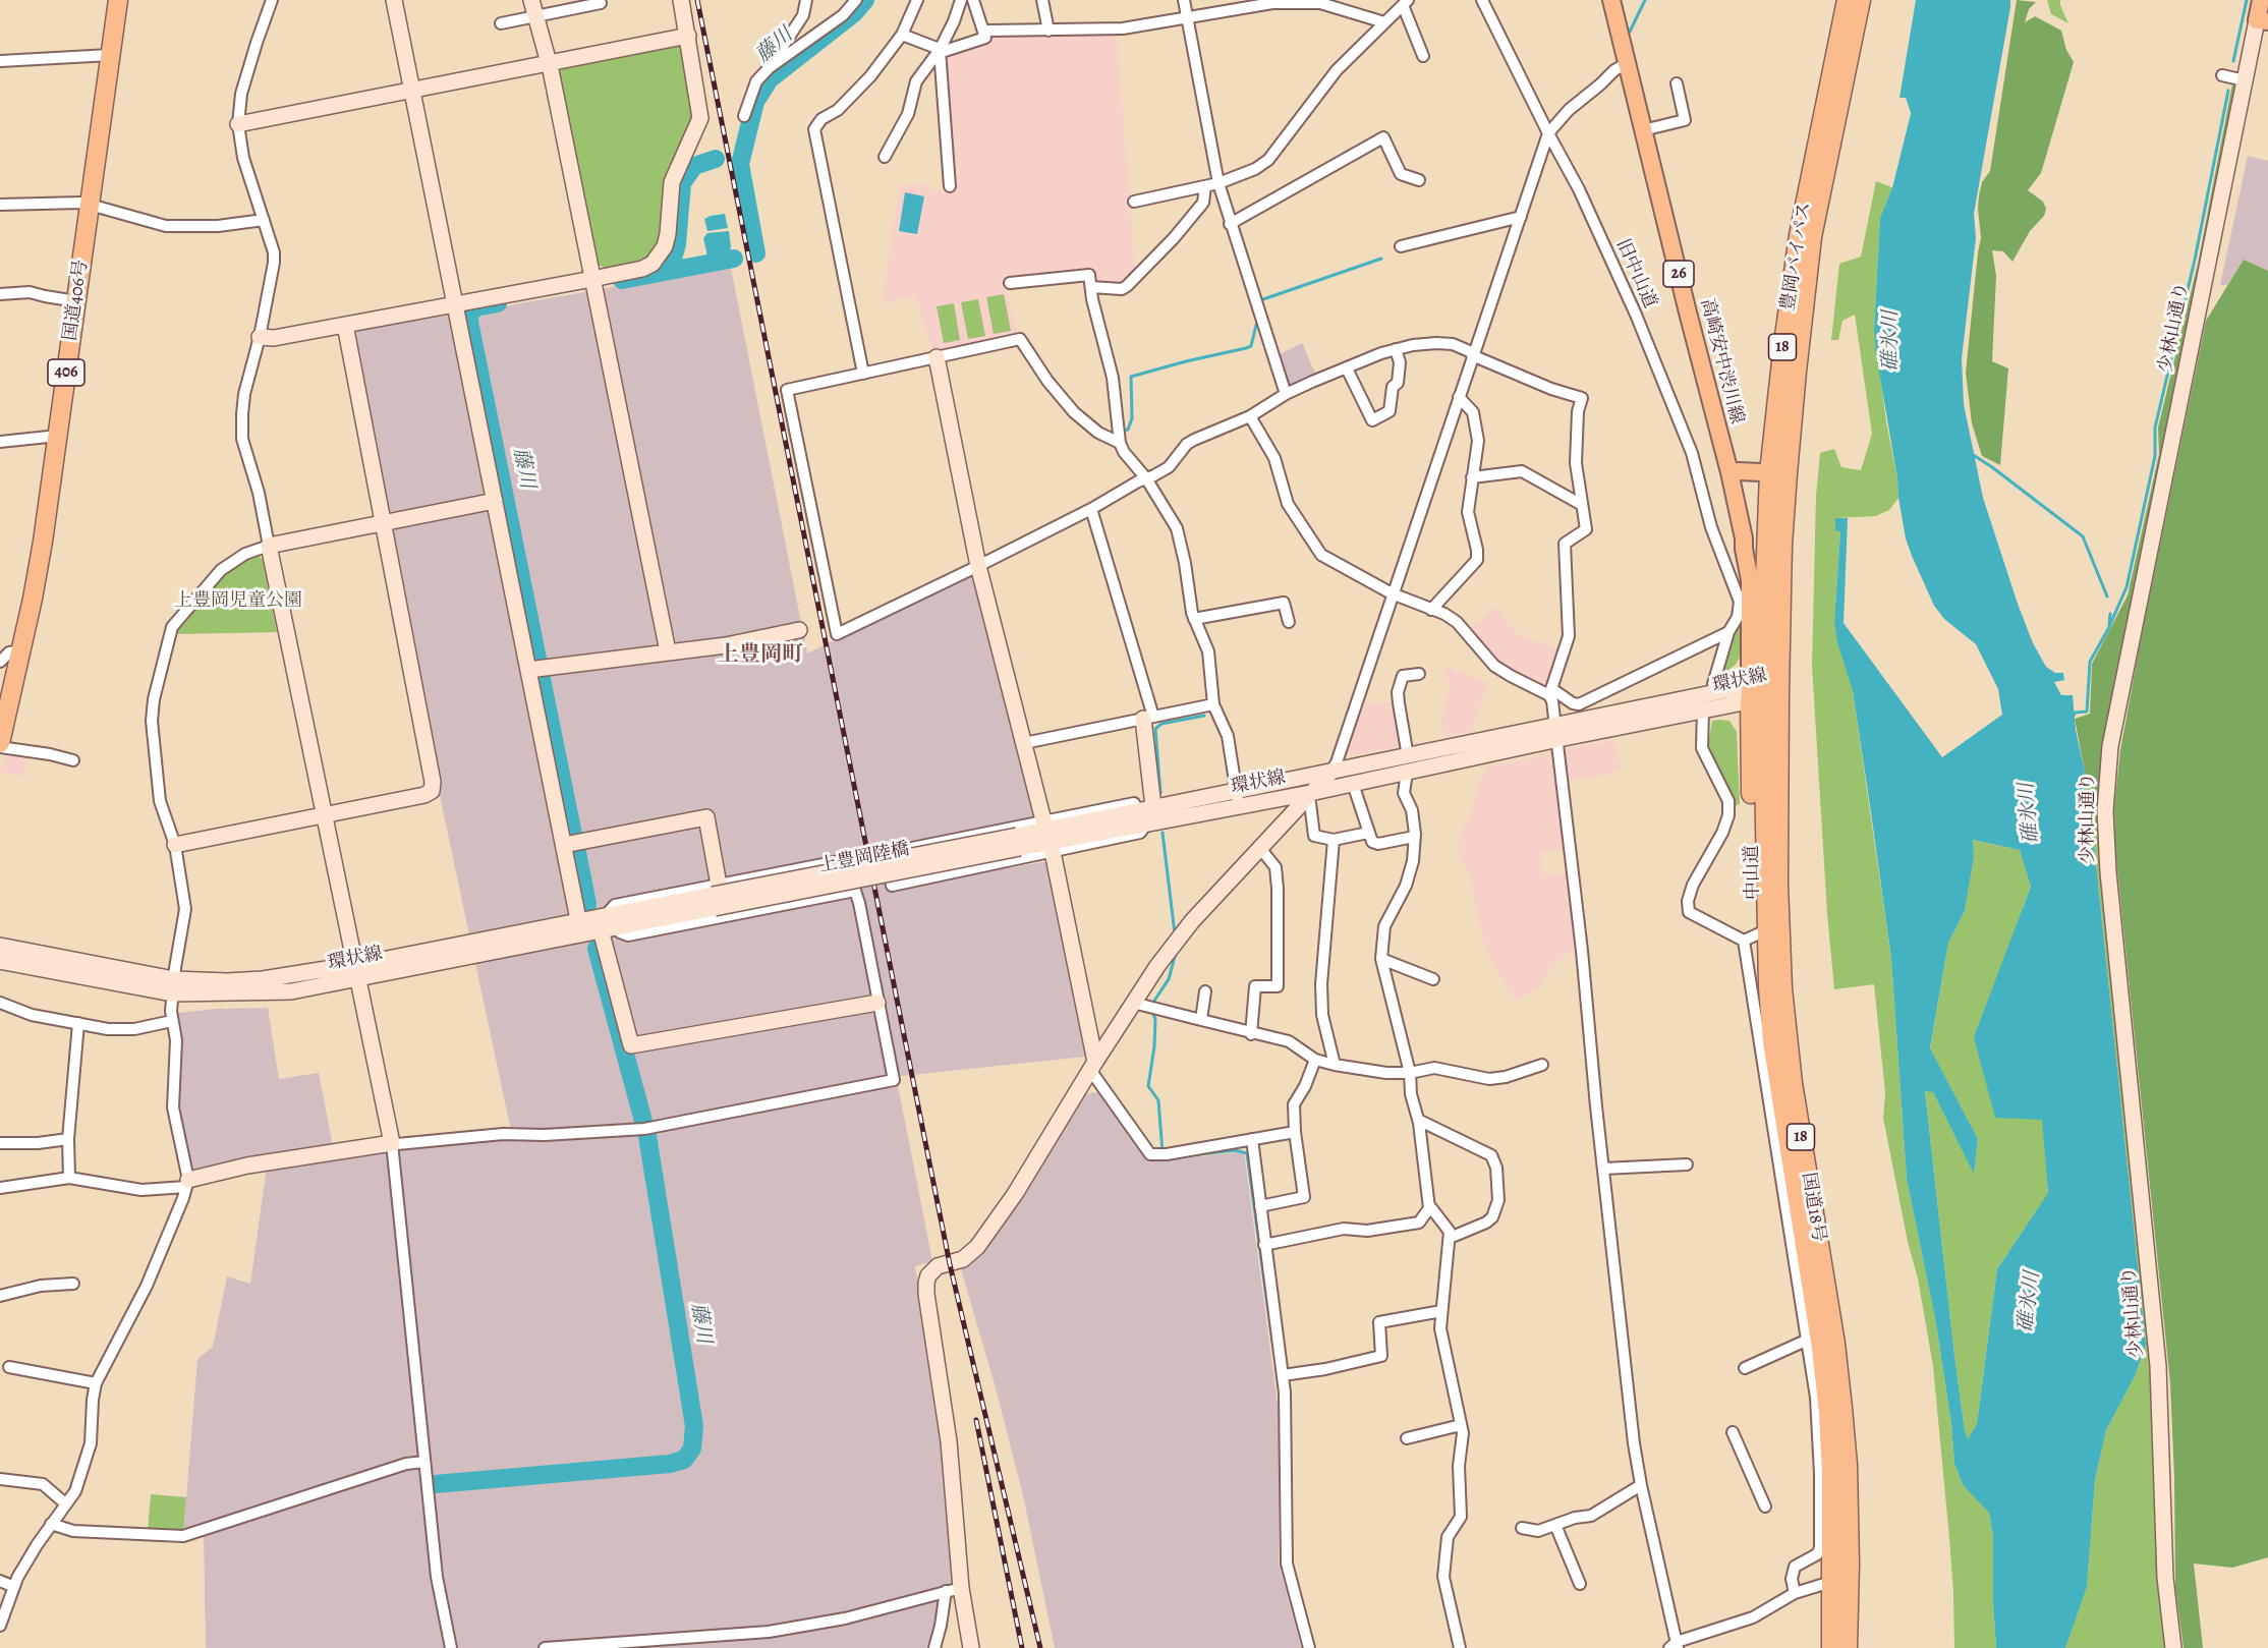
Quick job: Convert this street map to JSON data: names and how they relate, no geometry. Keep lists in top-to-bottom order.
{
  "streets": {
    "highway": [
      "豊岡バイパス",
      "国道406号",
      "18",
      "406",
      "中山道",
      "国道18号"
    ],
    "main road": ["26", "少林山通り", "高崎安中渋川線"],
    "street": ["旧中山道", "環状線", "上豊岡陸橋"]
  },
  "crossings": [
    ["豊岡バイパス", "高崎安中渋川線"],
    ["豊岡バイパス", "環状線"],
    ["豊岡バイパス", "中山道"],
    ["豊岡バイパス", "国道18号"],
    ["旧中山道", "環状線"],
    ["高崎安中渋川線", "環状線"],
    ["高崎安中渋川線", "中山道"],
    ["高崎安中渋川線", "国道18号"],
    ["環状線", "上豊岡陸橋"],
    ["環状線", "中山道"],
    ["環状線", "国道18号"],
    ["中山道", "国道18号"]
  ],
  "districts": ["上豊岡町"],
  "water": ["藤川", "碓氷川"],
  "parks": ["上豊岡児童公園"]
}
